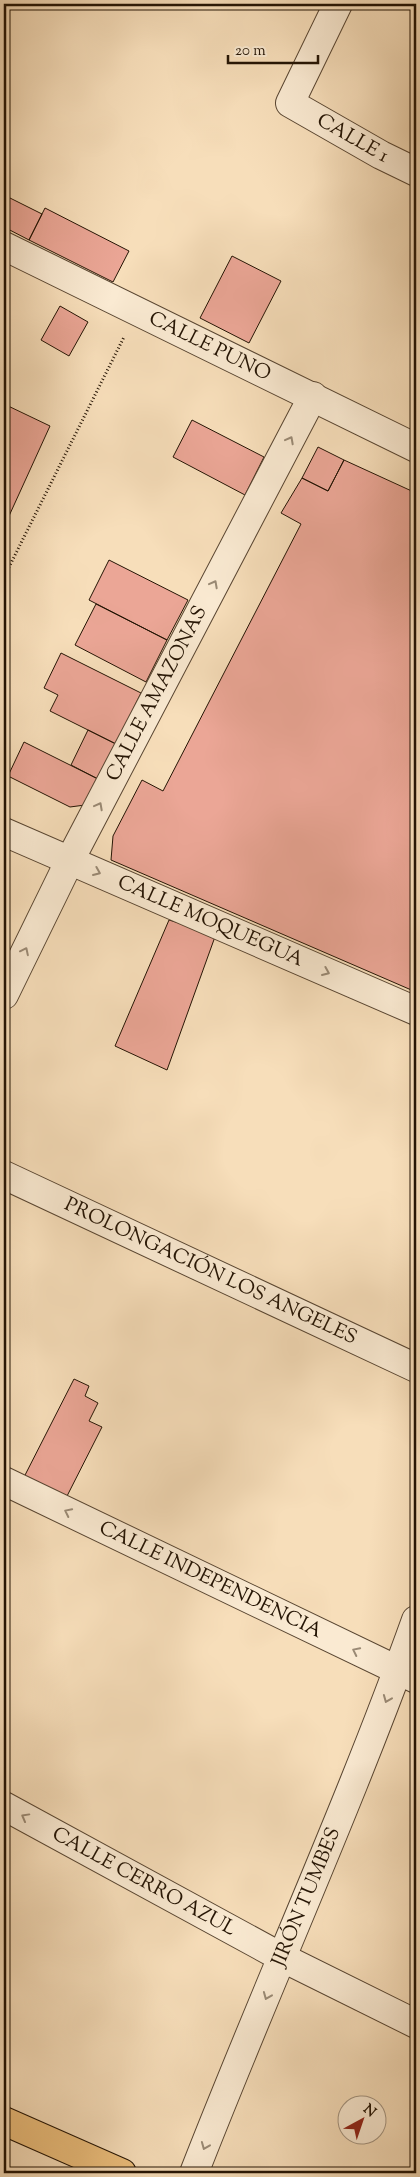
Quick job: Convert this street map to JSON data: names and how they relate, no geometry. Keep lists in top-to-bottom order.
{
  "streets": {
    "street": [
      "CALLE 1",
      "CALLE PUNO",
      "CALLE AMAZONAS",
      "CALLE MOQUEGUA",
      "PROLONGACIÓN LOS ANGELES",
      "CALLE INDEPENDENCIA",
      "CALLE CERRO AZUL",
      "JIRÓN TUMBES"
    ]
  },
  "crossings": [
    ["CALLE PUNO", "CALLE AMAZONAS"],
    ["CALLE AMAZONAS", "CALLE MOQUEGUA"],
    ["CALLE INDEPENDENCIA", "JIRÓN TUMBES"],
    ["CALLE CERRO AZUL", "JIRÓN TUMBES"]
  ],
  "one_way": [
    "CALLE AMAZONAS",
    "CALLE MOQUEGUA",
    "CALLE INDEPENDENCIA",
    "CALLE CERRO AZUL",
    "JIRÓN TUMBES"
  ],
  "scale_bar": "20 m",
  "north": "top right"
}
